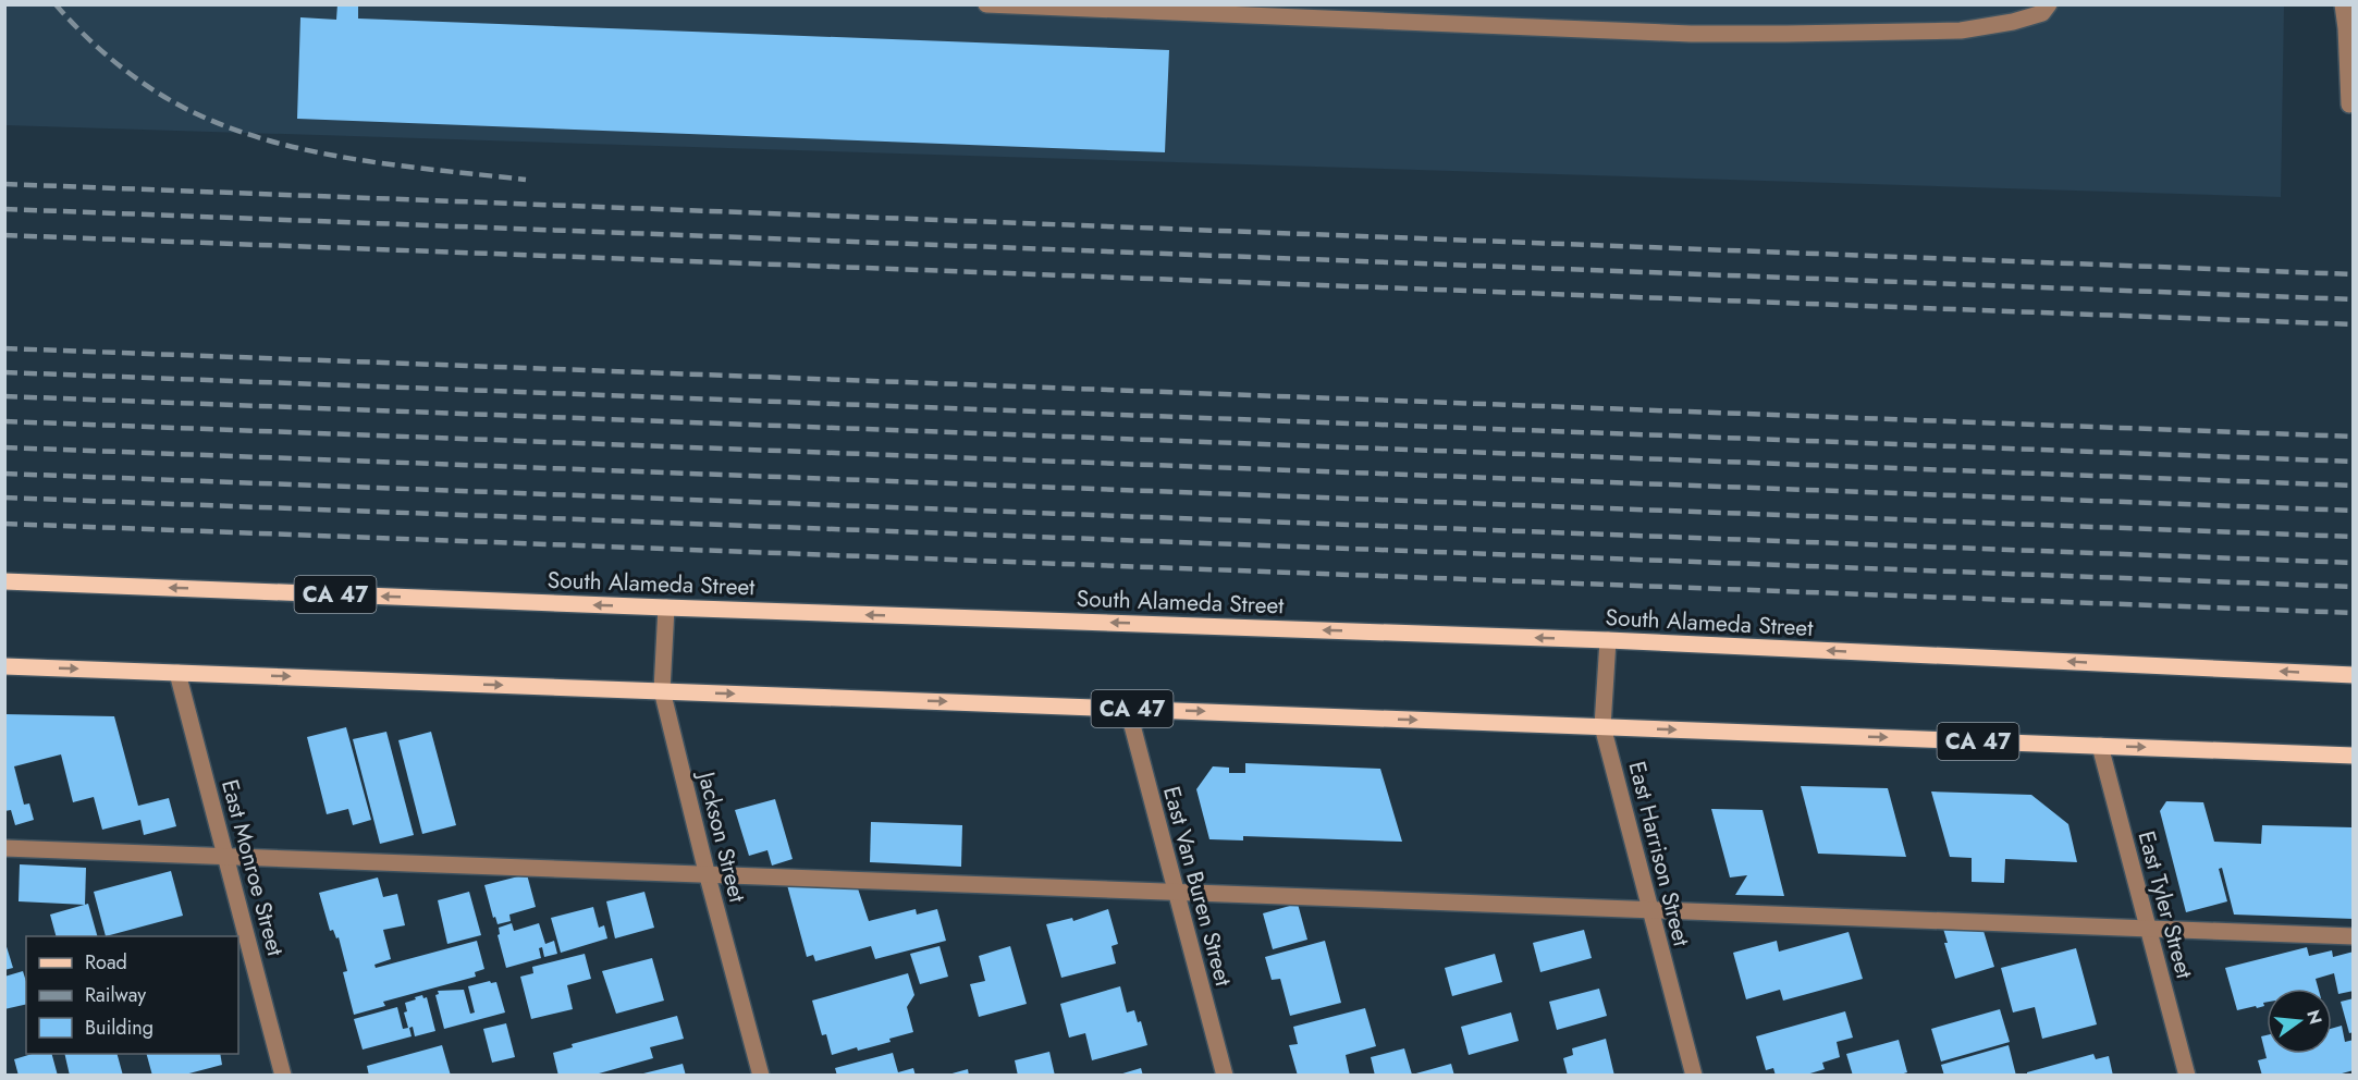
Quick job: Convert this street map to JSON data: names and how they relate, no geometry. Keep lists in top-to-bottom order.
{
  "streets": {
    "main road": ["South Alameda Street", "CA 47"],
    "street": [
      "Jackson Street",
      "East Harrison Street",
      "East Monroe Street",
      "East Van Buren Street",
      "East Tyler Street"
    ]
  },
  "crossings": [
    ["South Alameda Street", "Jackson Street"],
    ["South Alameda Street", "East Harrison Street"],
    ["CA 47", "Jackson Street"],
    ["CA 47", "East Harrison Street"],
    ["CA 47", "East Monroe Street"],
    ["CA 47", "East Van Buren Street"],
    ["CA 47", "East Tyler Street"]
  ],
  "legend": ["Road", "Railway", "Building"],
  "north": "right"
}
